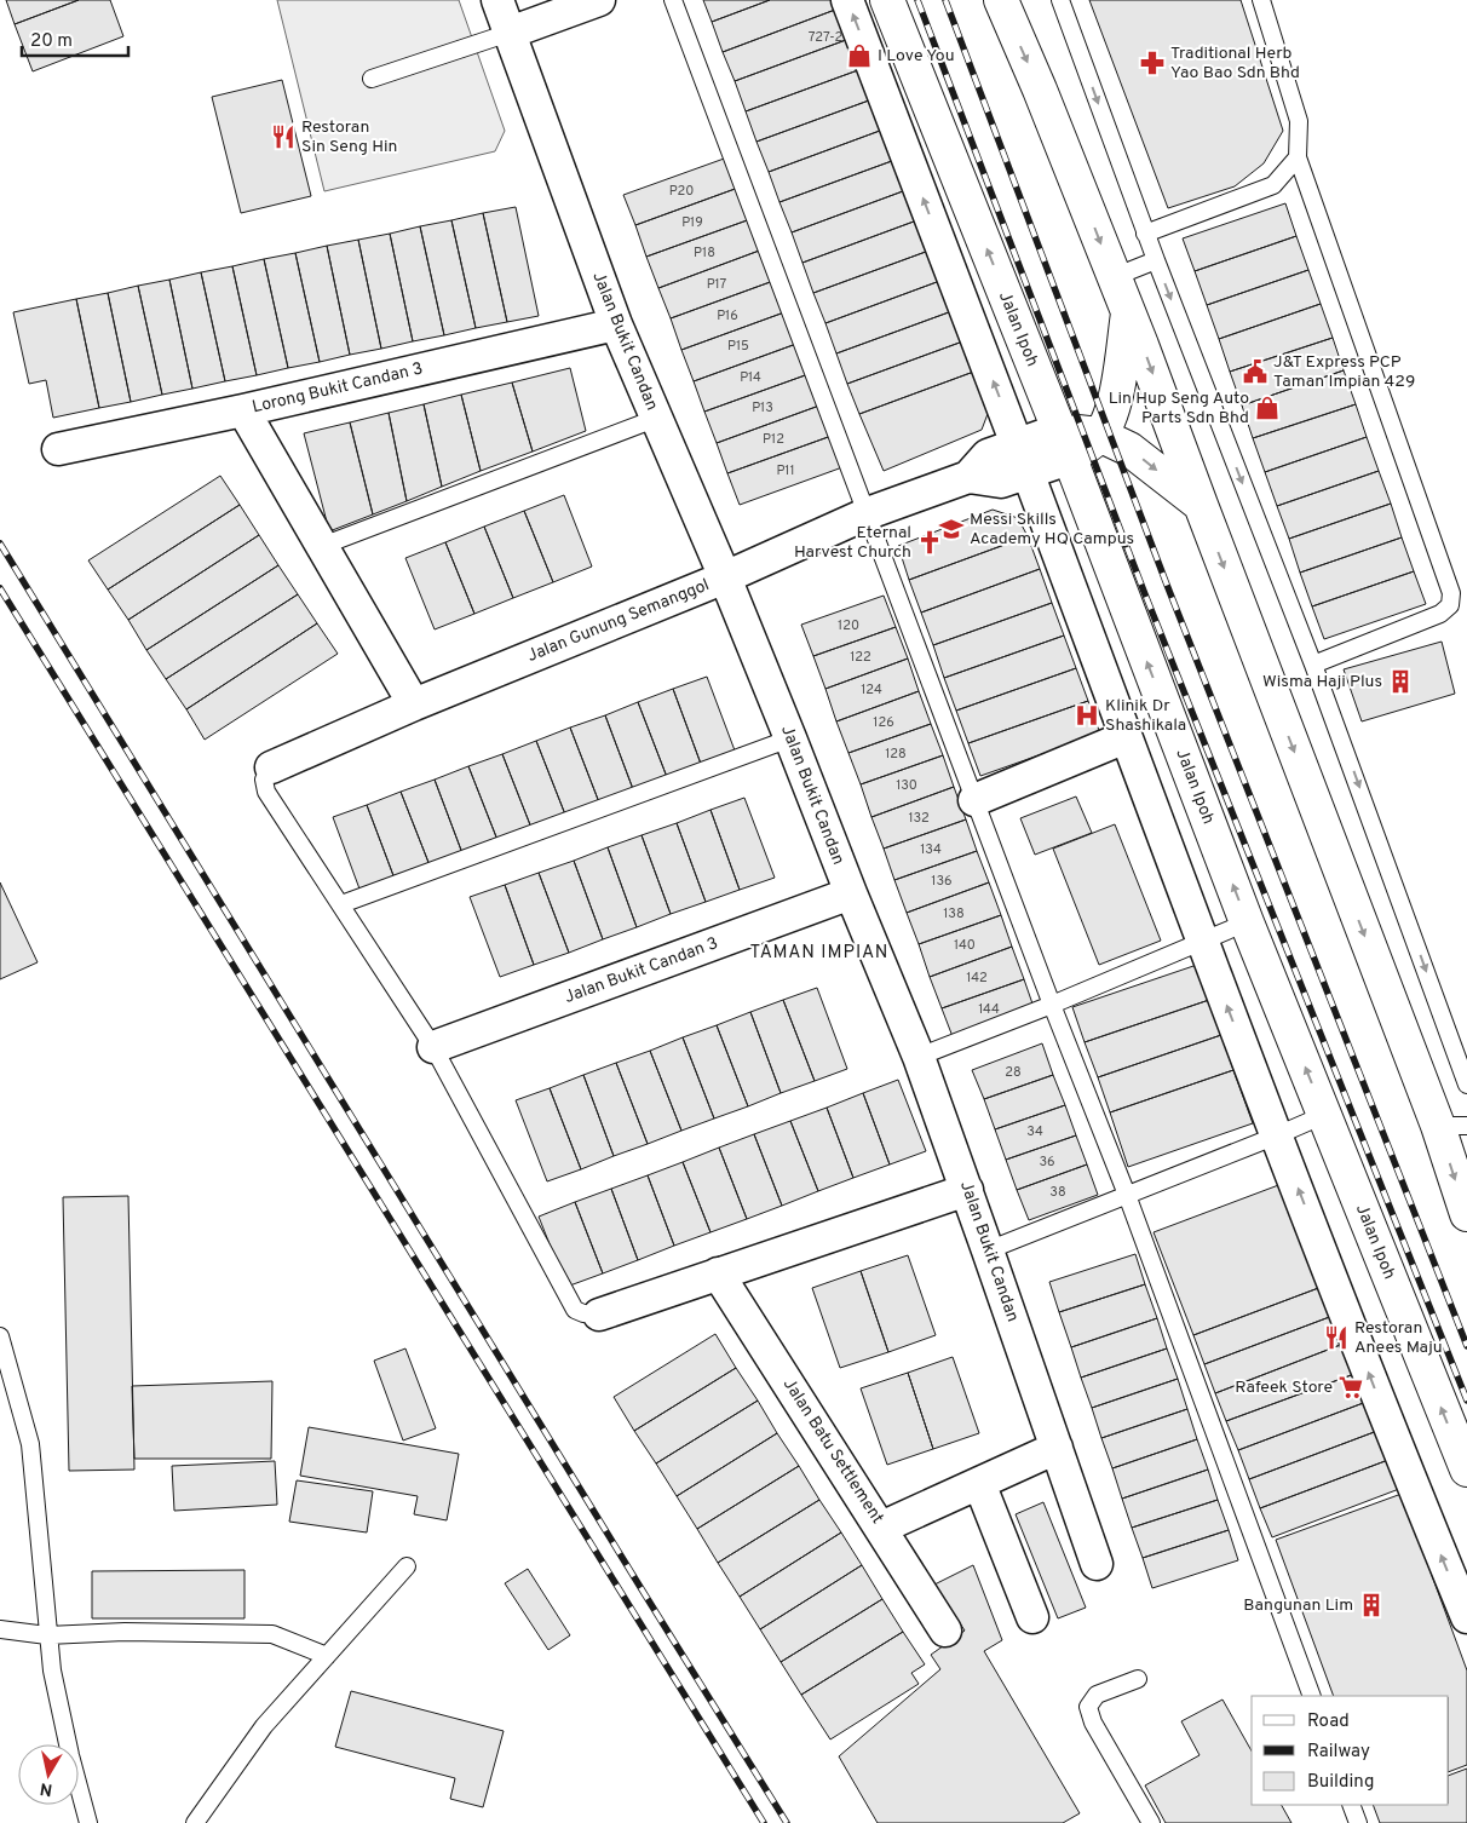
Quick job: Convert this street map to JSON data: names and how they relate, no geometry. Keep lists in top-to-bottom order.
{
  "streets": {
    "main road": ["Jalan Ipoh"],
    "street": [
      "Jalan Bukit Candan",
      "Lorong Bukit Candan 3",
      "Jalan Gunung Semanggol",
      "Jalan Bukit Candan 3",
      "Jalan Batu Settlement"
    ]
  },
  "crossings": [
    ["Jalan Ipoh", "Jalan Gunung Semanggol"],
    ["Jalan Bukit Candan", "Lorong Bukit Candan 3"],
    ["Jalan Bukit Candan", "Jalan Gunung Semanggol"],
    ["Jalan Bukit Candan", "Jalan Bukit Candan 3"]
  ],
  "districts": ["TAMAN IMPIAN"],
  "places": {
    "shop": ["I Love You", "Lin Hup Seng Auto Parts Sdn Bhd"],
    "pharmacy": ["Traditional Herb Yao Bao Sdn Bhd"],
    "restaurant": ["Restoran Sin Seng Hin", "Restoran Anees Maju"],
    "public building": ["J&T Express PCP Taman Impian 429"],
    "school or university": ["Messi Skills Academy HQ Campus"],
    "church": ["Eternal Harvest Church"],
    "building": ["Wisma Haji Plus", "Bangunan Lim"],
    "hospital": ["Klinik Dr Shashikala"],
    "supermarket": ["Rafeek Store"]
  },
  "house_numbers": [
    "727-2",
    "P20",
    "P19",
    "P18",
    "P17",
    "P16",
    "P15",
    "P14",
    "P13",
    "P12",
    "P11",
    "120",
    "122",
    "124",
    "126",
    "128",
    "130",
    "132",
    "134",
    "136",
    "138",
    "140",
    "142",
    "144",
    "28",
    "34",
    "36",
    "38"
  ],
  "legend": ["Road", "Railway", "Building"],
  "scale_bar": "20 m",
  "north": "bottom"
}
